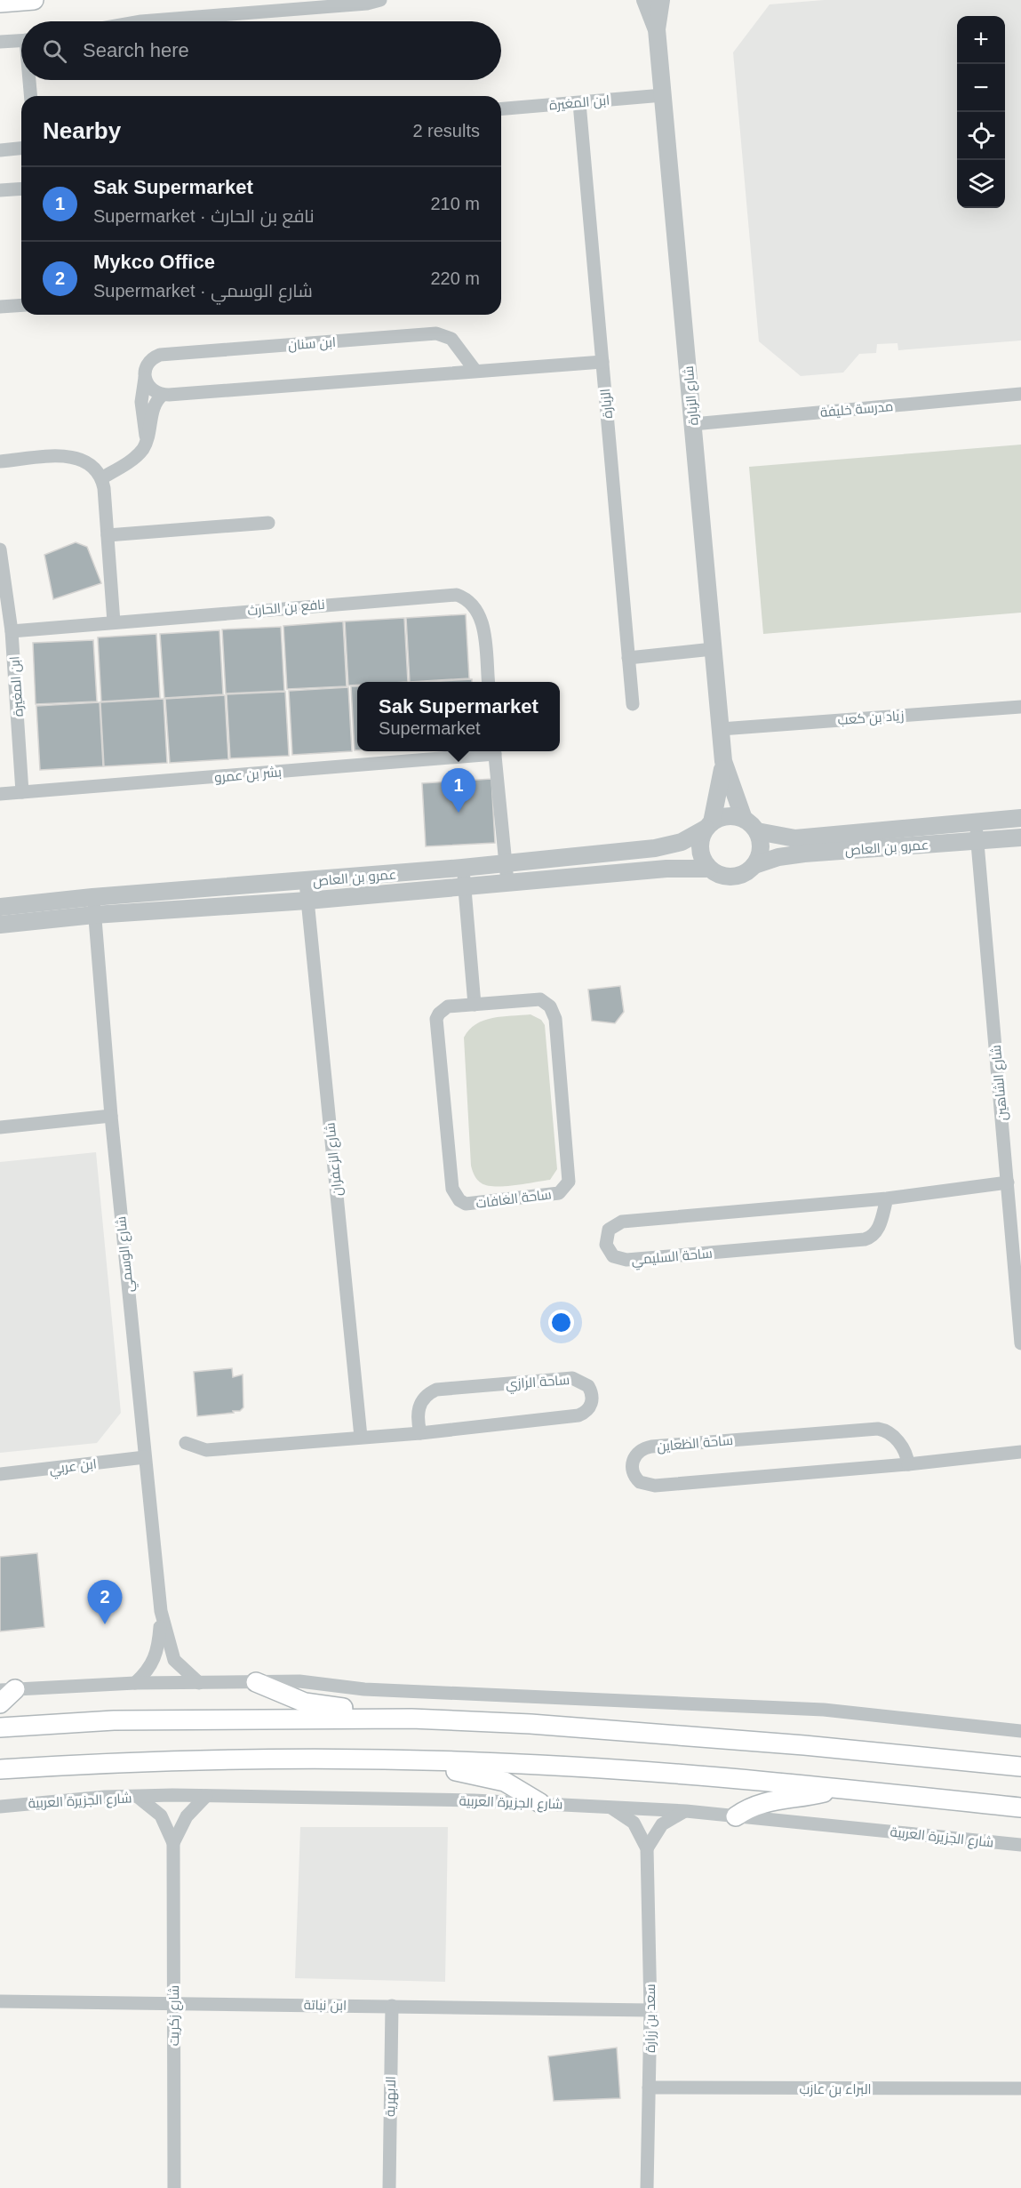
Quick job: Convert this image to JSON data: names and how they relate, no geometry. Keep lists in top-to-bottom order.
{
  "streets": {
    "street": [
      "ابن المغيرة",
      "ابن سنان",
      "شارع الزبارة",
      "الزبارة",
      "مدرسة خليفة",
      "نافع بن الحارث",
      "زياد بن كعب",
      "بشر بن عمرو",
      "عمرو بن العاص",
      "شارع الشاهين",
      "شارع الزعفران",
      "ساحة الغافات",
      "شارع الوسمي",
      "ساحة السليمي",
      "ساحة الرازي",
      "ساحة الظعاين",
      "ابن عربي",
      "شارع الجزيرة العربية",
      "ابن نباتة",
      "شارع زكريت",
      "سعد بن زرارة",
      "البراء بن عازب",
      "الابهرية"
    ]
  },
  "crossings": [
    ["ابن المغيرة", "شارع الزبارة"],
    ["ابن المغيرة", "الزبارة"],
    ["ابن المغيرة", "نافع بن الحارث"],
    ["ابن المغيرة", "بشر بن عمرو"],
    ["شارع الزبارة", "مدرسة خليفة"],
    ["شارع الزبارة", "زياد بن كعب"],
    ["شارع الزبارة", "عمرو بن العاص"],
    ["عمرو بن العاص", "شارع الشاهين"],
    ["عمرو بن العاص", "شارع الزعفران"],
    ["عمرو بن العاص", "شارع الوسمي"],
    ["شارع الشاهين", "ساحة السليمي"],
    ["شارع الزعفران", "ساحة الرازي"],
    ["شارع الوسمي", "ابن عربي"],
    ["شارع الجزيرة العربية", "شارع زكريت"],
    ["شارع الجزيرة العربية", "سعد بن زرارة"],
    ["ابن نباتة", "شارع زكريت"],
    ["ابن نباتة", "سعد بن زرارة"],
    ["ابن نباتة", "الابهرية"],
    ["سعد بن زرارة", "البراء بن عازب"]
  ],
  "page": {
    "map_buttons": ["+", "−"],
    "search": "Search here",
    "heading": ["Nearby", "2 results"],
    "list": [
      {
        "mark": "1",
        "name": "Sak Supermarket",
        "note": "Supermarket · نافع بن الحارث",
        "value": "210 m"
      },
      {
        "mark": "2",
        "name": "Mykco Office",
        "note": "Supermarket · شارع الوسمي",
        "value": "220 m"
      }
    ],
    "popup": ["Sak Supermarket", "Supermarket"],
    "pins": ["1", "2"]
  }
}
